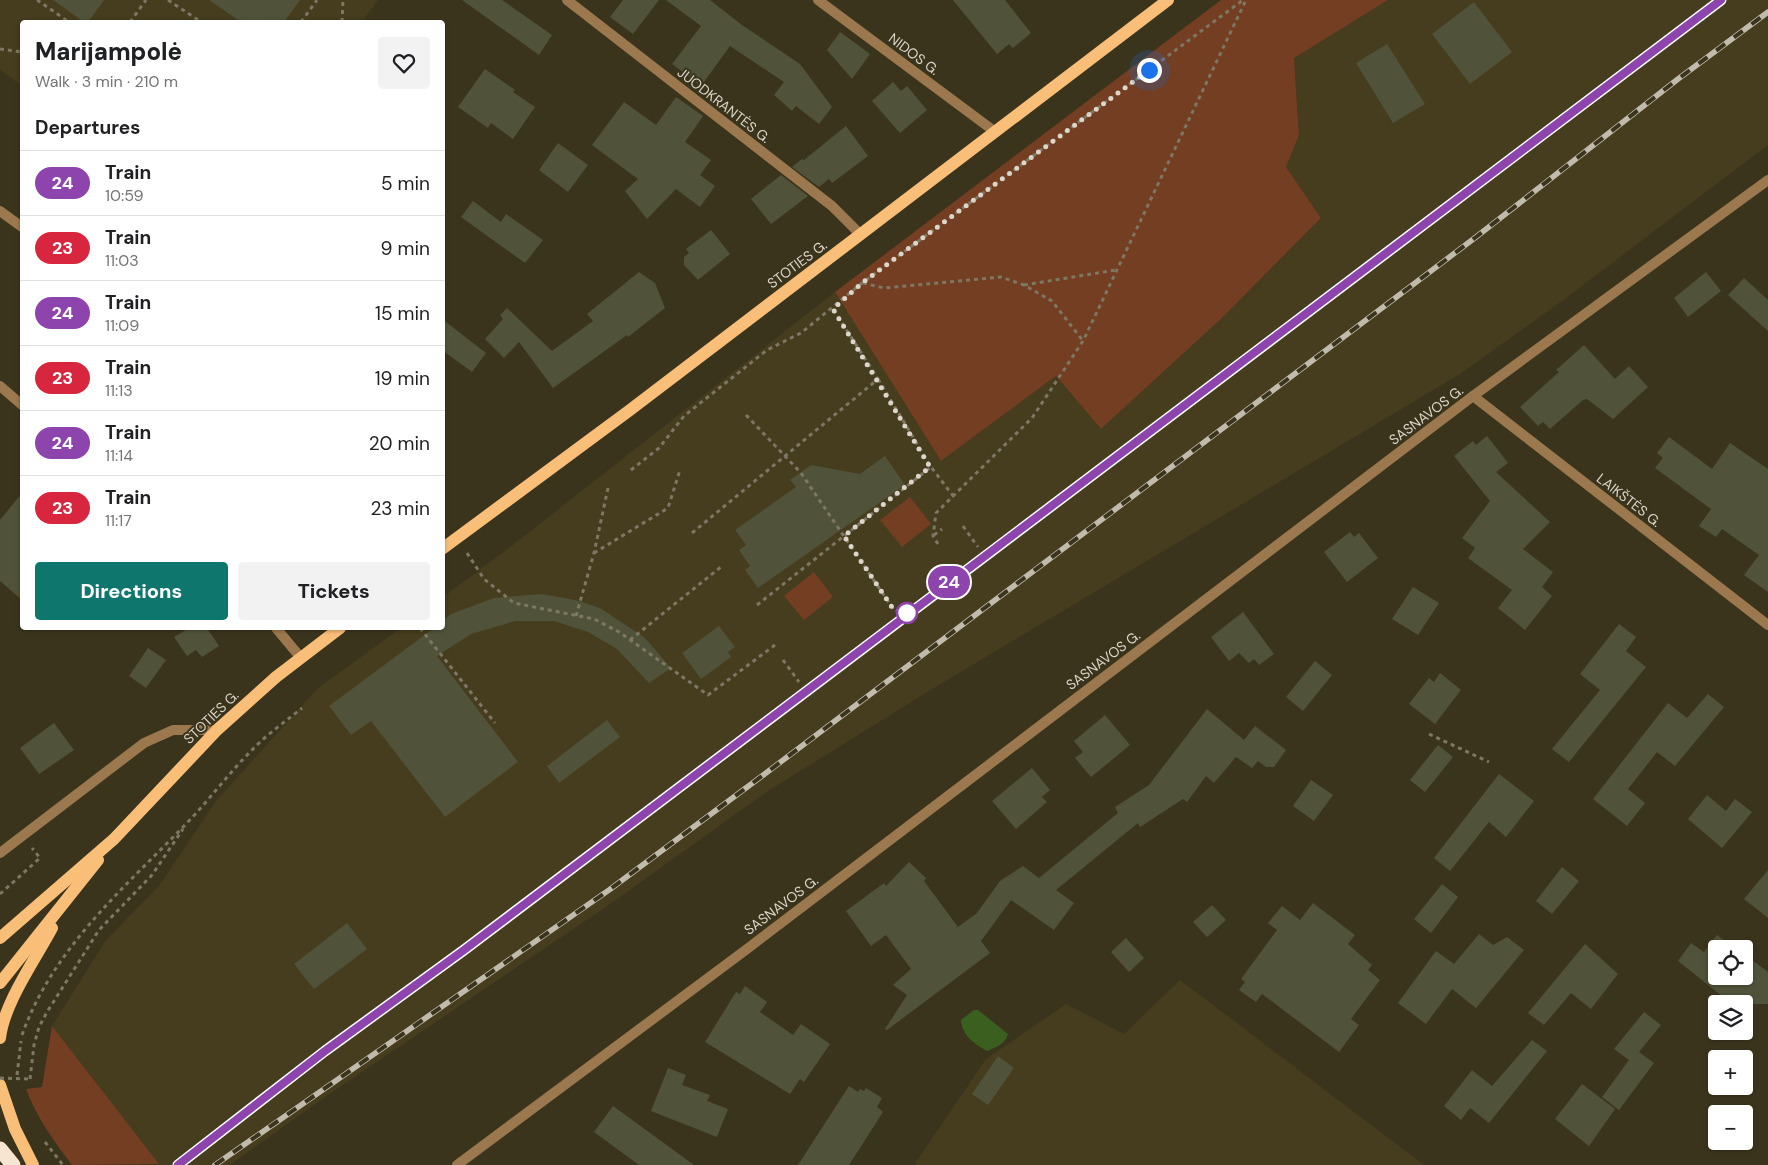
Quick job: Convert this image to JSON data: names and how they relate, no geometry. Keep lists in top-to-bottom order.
{
  "streets": {
    "main road": ["STOTIES G."],
    "street": [
      "NIDOS G.",
      "JUODKRANTĖS G.",
      "SASNAVOS G.",
      "LAIKŠTĖS G."
    ]
  },
  "crossings": [
    ["NIDOS G.", "STOTIES G."],
    ["JUODKRANTĖS G.", "STOTIES G."],
    ["SASNAVOS G.", "LAIKŠTĖS G."]
  ],
  "page": {
    "on_map": "24",
    "heading": [
      ["Marijampolė", "Walk · 3 min · 210 m"],
      "Departures"
    ],
    "list": [
      {
        "mark": "24",
        "name": "Train",
        "note": "10:59",
        "value": "5 min"
      },
      {
        "mark": "23",
        "name": "Train",
        "note": "11:03",
        "value": "9 min"
      },
      {
        "mark": "24",
        "name": "Train",
        "note": "11:09",
        "value": "15 min"
      },
      {
        "mark": "23",
        "name": "Train",
        "note": "11:13",
        "value": "19 min"
      },
      {
        "mark": "24",
        "name": "Train",
        "note": "11:14",
        "value": "20 min"
      },
      {
        "mark": "23",
        "name": "Train",
        "note": "11:17",
        "value": "23 min"
      }
    ],
    "buttons": ["Directions", "Tickets"],
    "map_buttons": ["+", "−"]
  }
}
